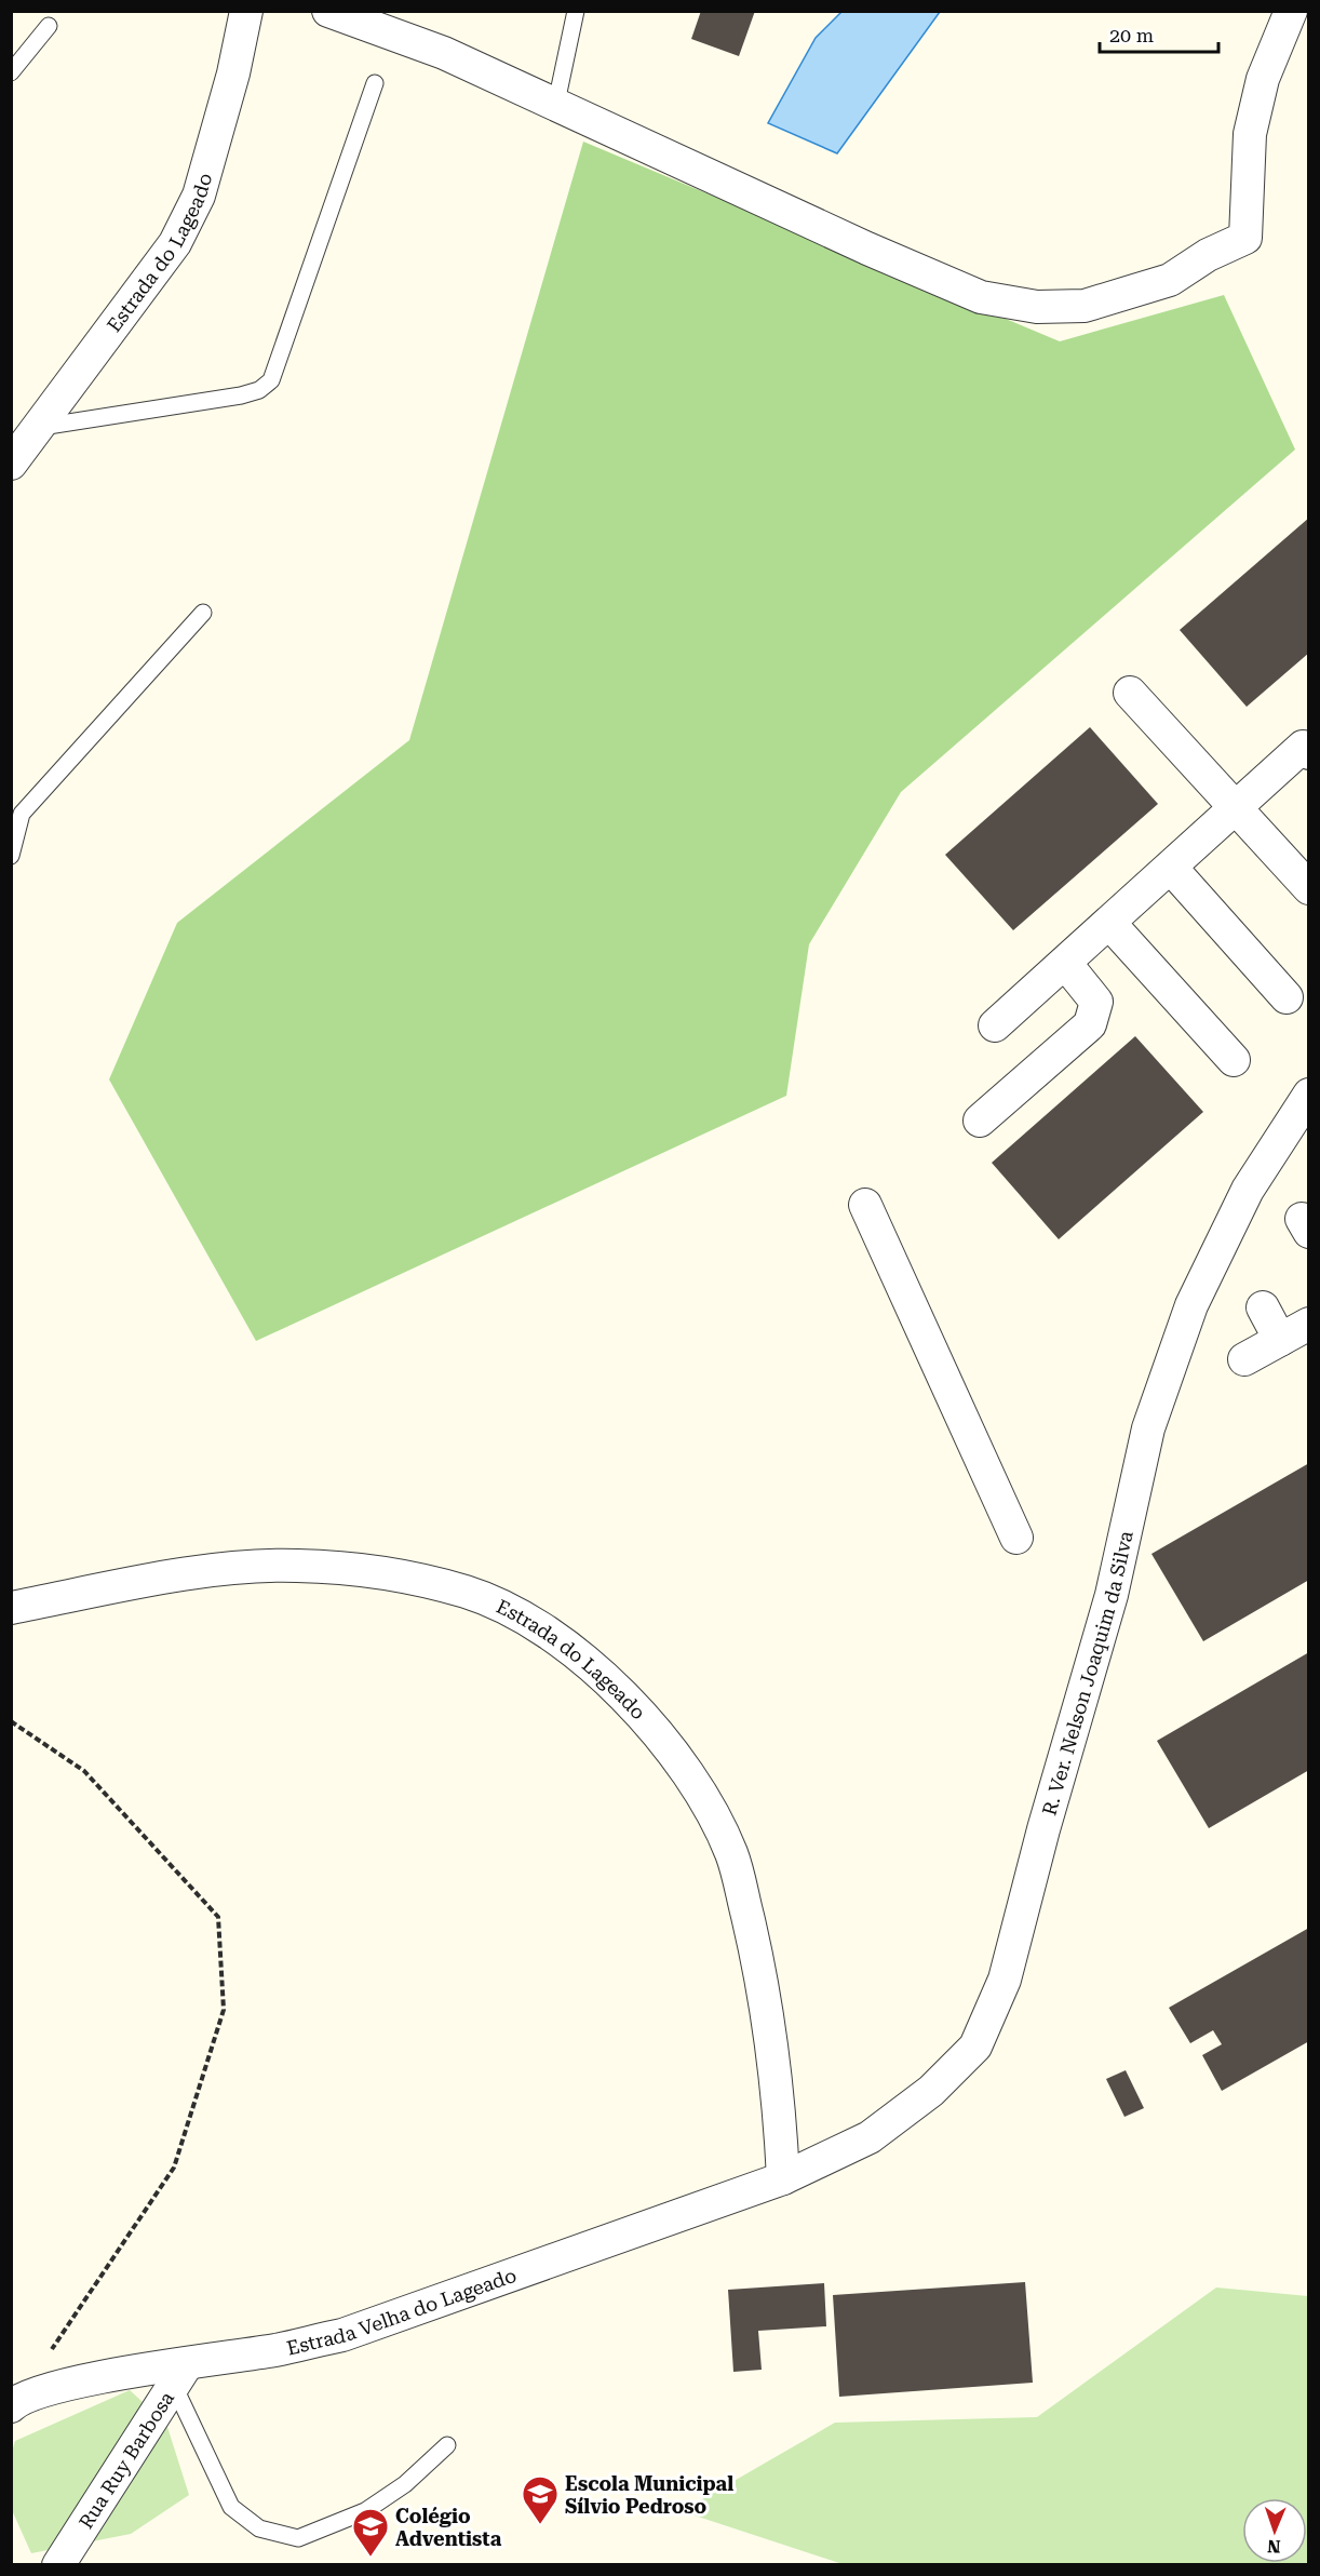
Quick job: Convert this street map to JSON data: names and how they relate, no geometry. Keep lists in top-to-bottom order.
{
  "streets": {
    "street": [
      "Estrada do Lageado",
      "R. Ver. Nelson Joaquim da Silva",
      "Estrada Velha do Lageado",
      "Rua Ruy Barbosa"
    ]
  },
  "crossings": [
    ["Estrada do Lageado", "R. Ver. Nelson Joaquim da Silva"],
    ["Estrada do Lageado", "Estrada Velha do Lageado"],
    ["R. Ver. Nelson Joaquim da Silva", "Estrada Velha do Lageado"],
    ["Estrada Velha do Lageado", "Rua Ruy Barbosa"]
  ],
  "places": {
    "school or university": ["Escola Municipal Sílvio Pedroso", "Colégio Adventista"]
  },
  "scale_bar": "20 m",
  "north": "bottom"
}
